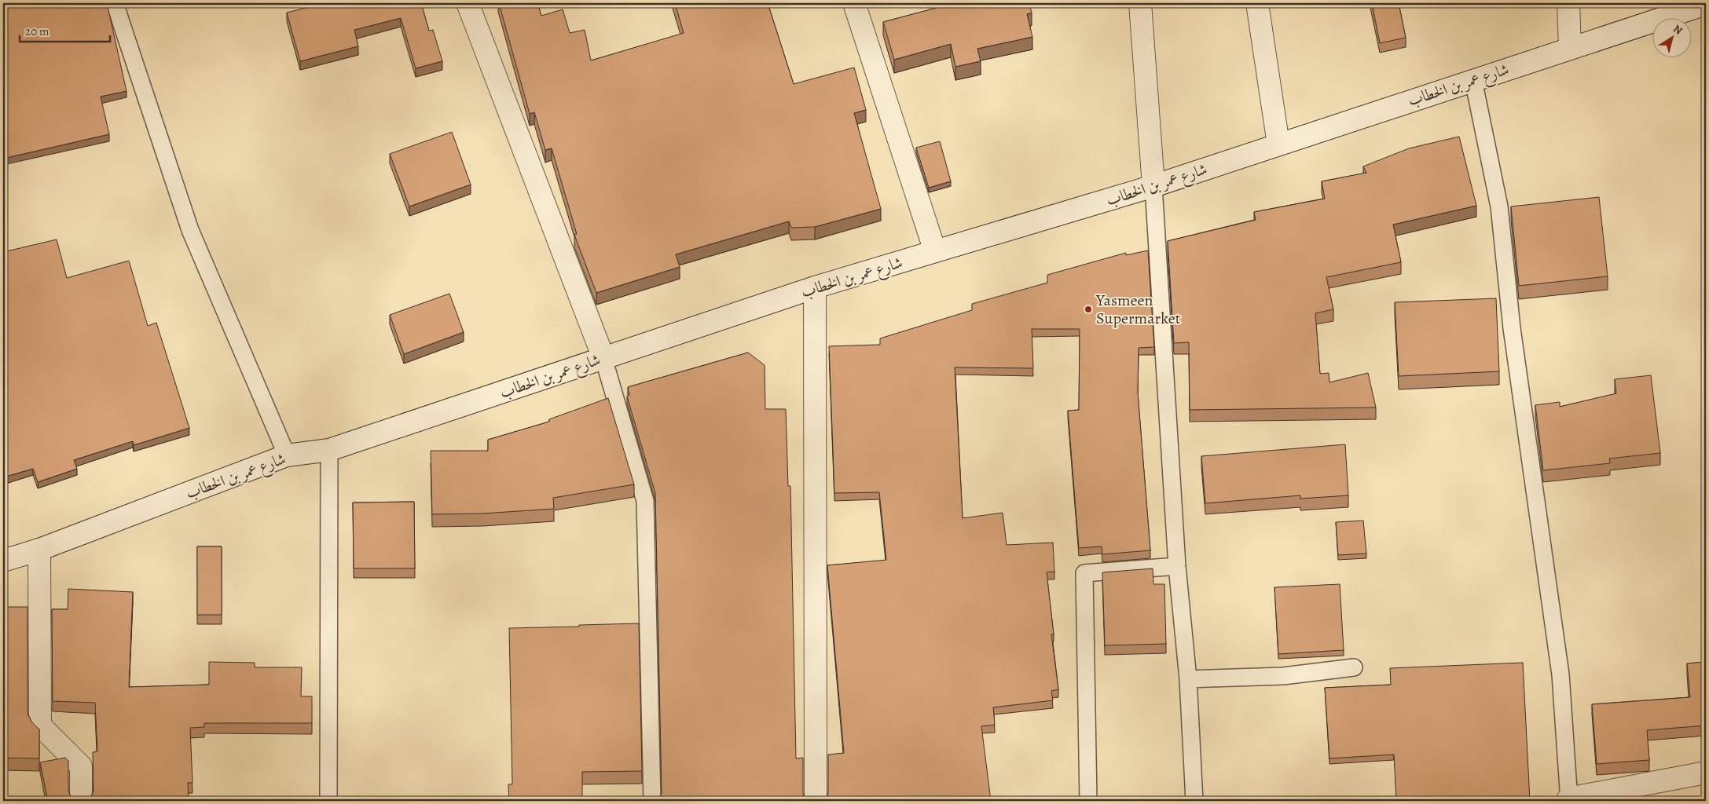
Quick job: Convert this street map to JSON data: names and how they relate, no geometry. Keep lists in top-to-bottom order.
{
  "streets": {
    "street": ["شارع عمر بن الخطاب"]
  },
  "places": ["Yasmeen Supermarket"],
  "scale_bar": "20 m",
  "north": "top right"
}
